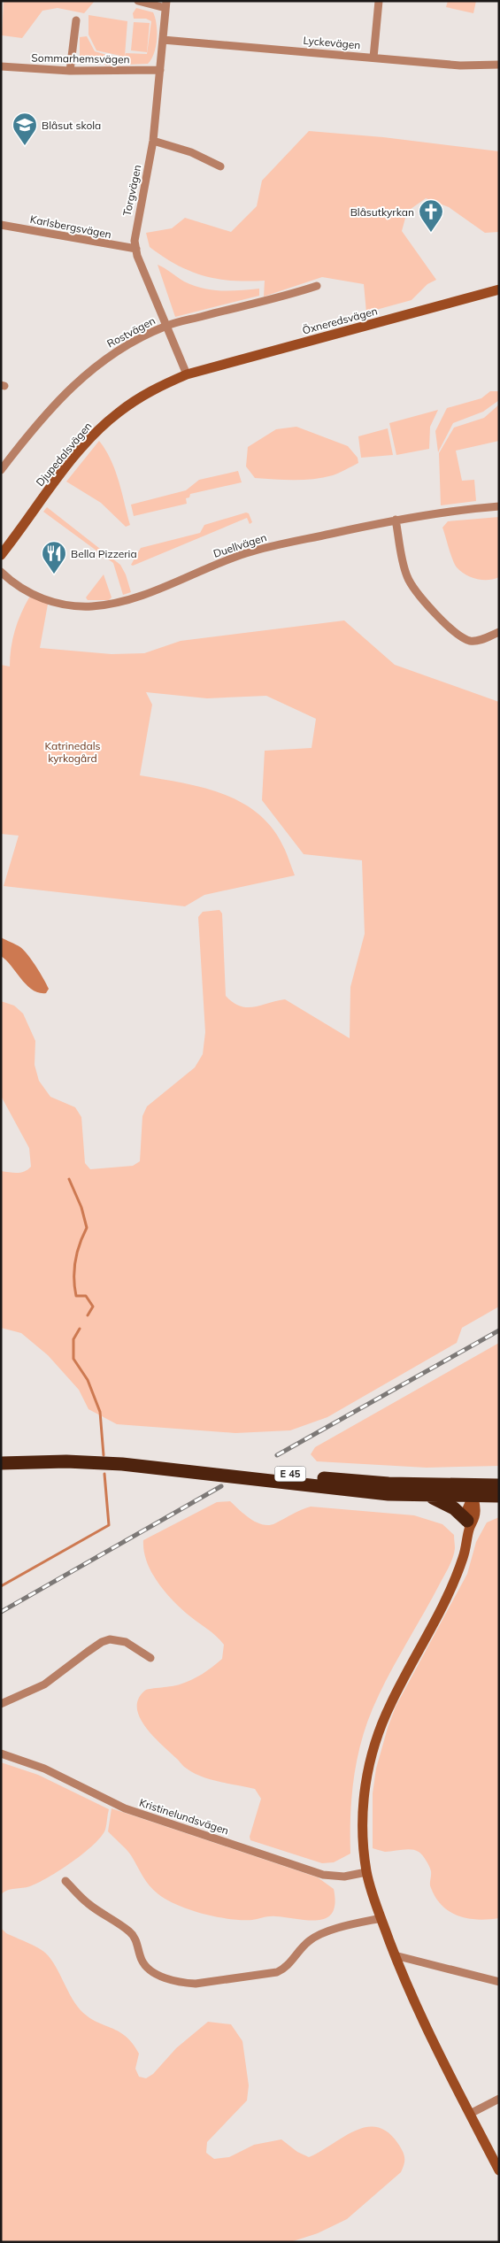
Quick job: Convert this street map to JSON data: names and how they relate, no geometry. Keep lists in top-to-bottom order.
{
  "streets": {
    "highway": ["E 45"],
    "street": [
      "Lyckevägen",
      "Sommarhemsvägen",
      "Torgvägen",
      "Karlsbergsvägen",
      "Öxneredsvägen",
      "Rostvägen",
      "Djupedalsvägen",
      "Duellvägen",
      "Kristinelundsvägen"
    ]
  },
  "crossings": [
    ["Lyckevägen", "Torgvägen"],
    ["Sommarhemsvägen", "Torgvägen"],
    ["Torgvägen", "Karlsbergsvägen"],
    ["Torgvägen", "Öxneredsvägen"],
    ["Torgvägen", "Rostvägen"],
    ["Torgvägen", "Djupedalsvägen"],
    ["Öxneredsvägen", "Djupedalsvägen"]
  ],
  "parks": ["Katrinedals kyrkogård"],
  "places": {
    "school or university": ["Blåsut skola"],
    "church": ["Blåsutkyrkan"],
    "restaurant": ["Bella Pizzeria"]
  }
}
